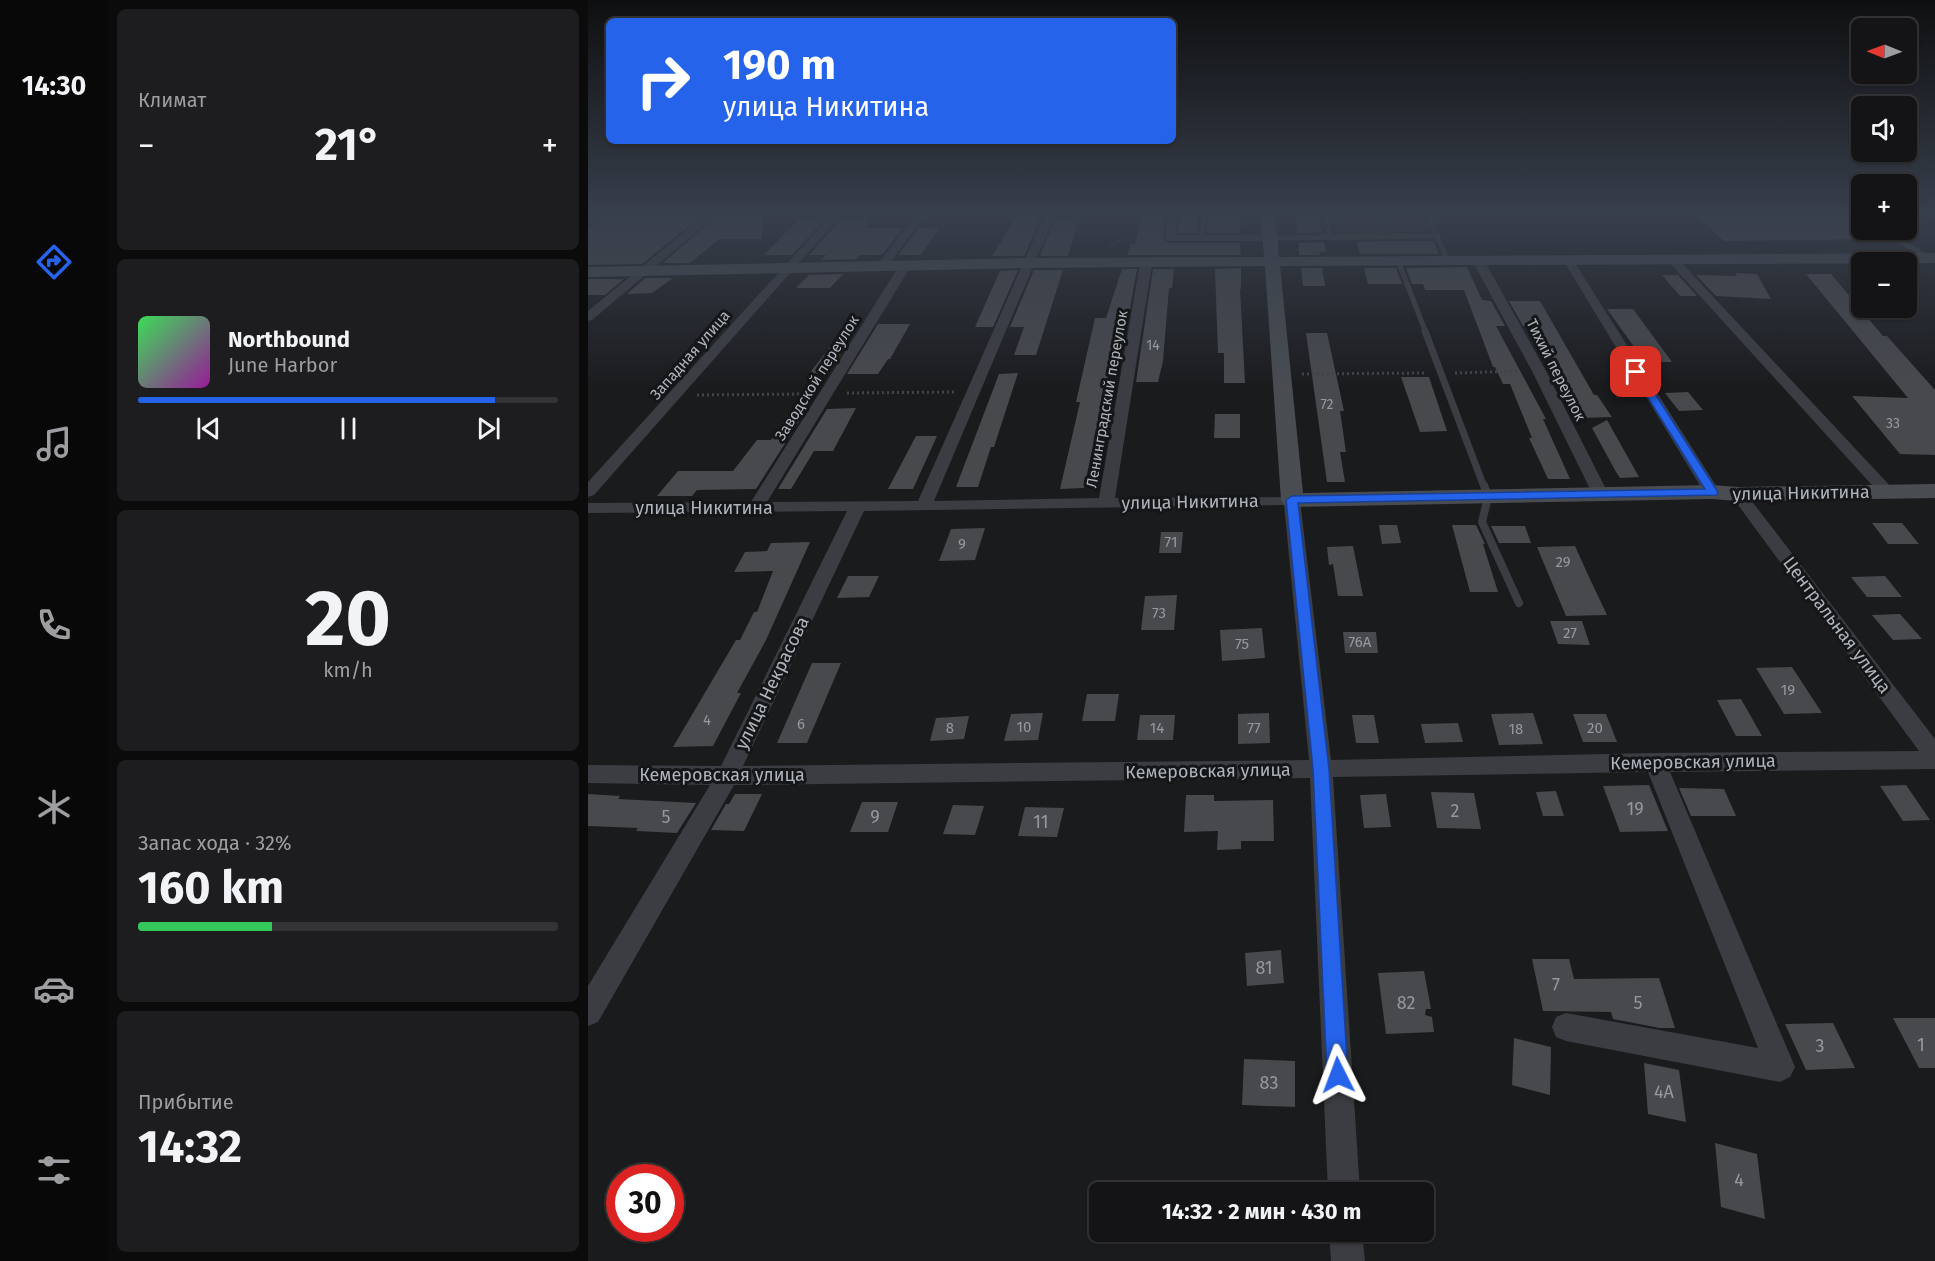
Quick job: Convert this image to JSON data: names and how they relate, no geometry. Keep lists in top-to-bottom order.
{
  "streets": {
    "street": [
      "Западная улица",
      "Тихий переулок",
      "Заводской переулок",
      "Ленинградский переулок",
      "улица Никитина",
      "Центральная улица",
      "улица Некрасова",
      "Кемеровская улица"
    ]
  },
  "crossings": [
    ["Тихий переулок", "улица Никитина"],
    ["Заводской переулок", "улица Никитина"],
    ["Ленинградский переулок", "улица Никитина"],
    ["улица Никитина", "Центральная улица"],
    ["улица Никитина", "улица Некрасова"],
    ["Центральная улица", "Кемеровская улица"],
    ["улица Некрасова", "Кемеровская улица"]
  ],
  "house_numbers": [
    "14",
    "72",
    "33",
    "71",
    "9",
    "29",
    "73",
    "27",
    "76А",
    "75",
    "19",
    "4",
    "6",
    "10",
    "8",
    "14",
    "77",
    "20",
    "18",
    "19",
    "2",
    "5",
    "9",
    "11",
    "81",
    "7",
    "82",
    "5",
    "1",
    "3",
    "83",
    "4А",
    "4"
  ],
  "north": "left",
  "page": {
    "tabs": "14:30",
    "tile": [
      "Климат",
      ["20", "km/h"],
      ["Запас хода · 32%", "160 km"],
      ["Прибытие", "14:32"]
    ],
    "map_buttons": ["+", "−"],
    "turn": ["190 m", "улица Никитина"],
    "heat": ["−", "21°", "+"],
    "song": ["Northbound", "June Harbor"],
    "limit": "30",
    "trip": "14:32 · 2 мин · 430 m"
  }
}
